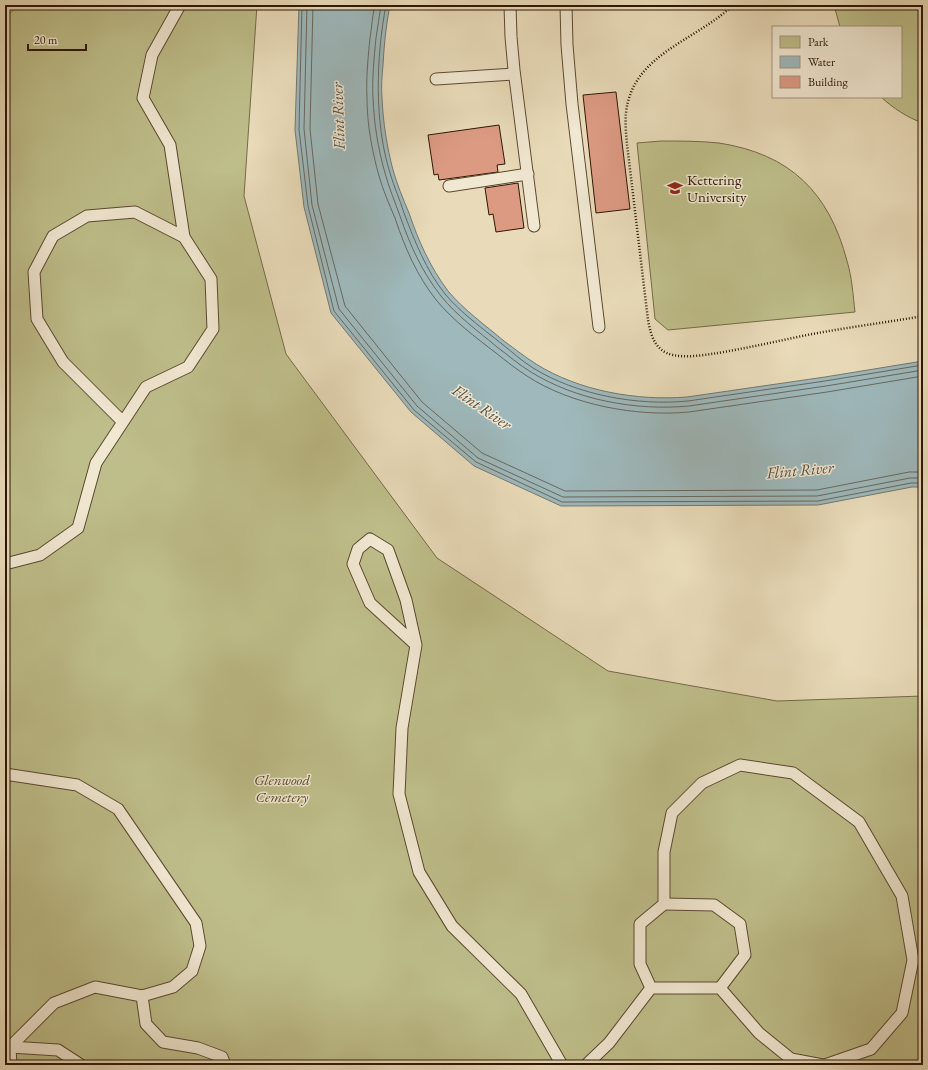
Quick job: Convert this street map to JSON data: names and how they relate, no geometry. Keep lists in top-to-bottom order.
{
  "water": ["Flint River"],
  "parks": ["Glenwood Cemetery"],
  "places": {
    "school or university": ["Kettering University"]
  },
  "legend": ["Park", "Water", "Building"],
  "scale_bar": "20 m"
}
